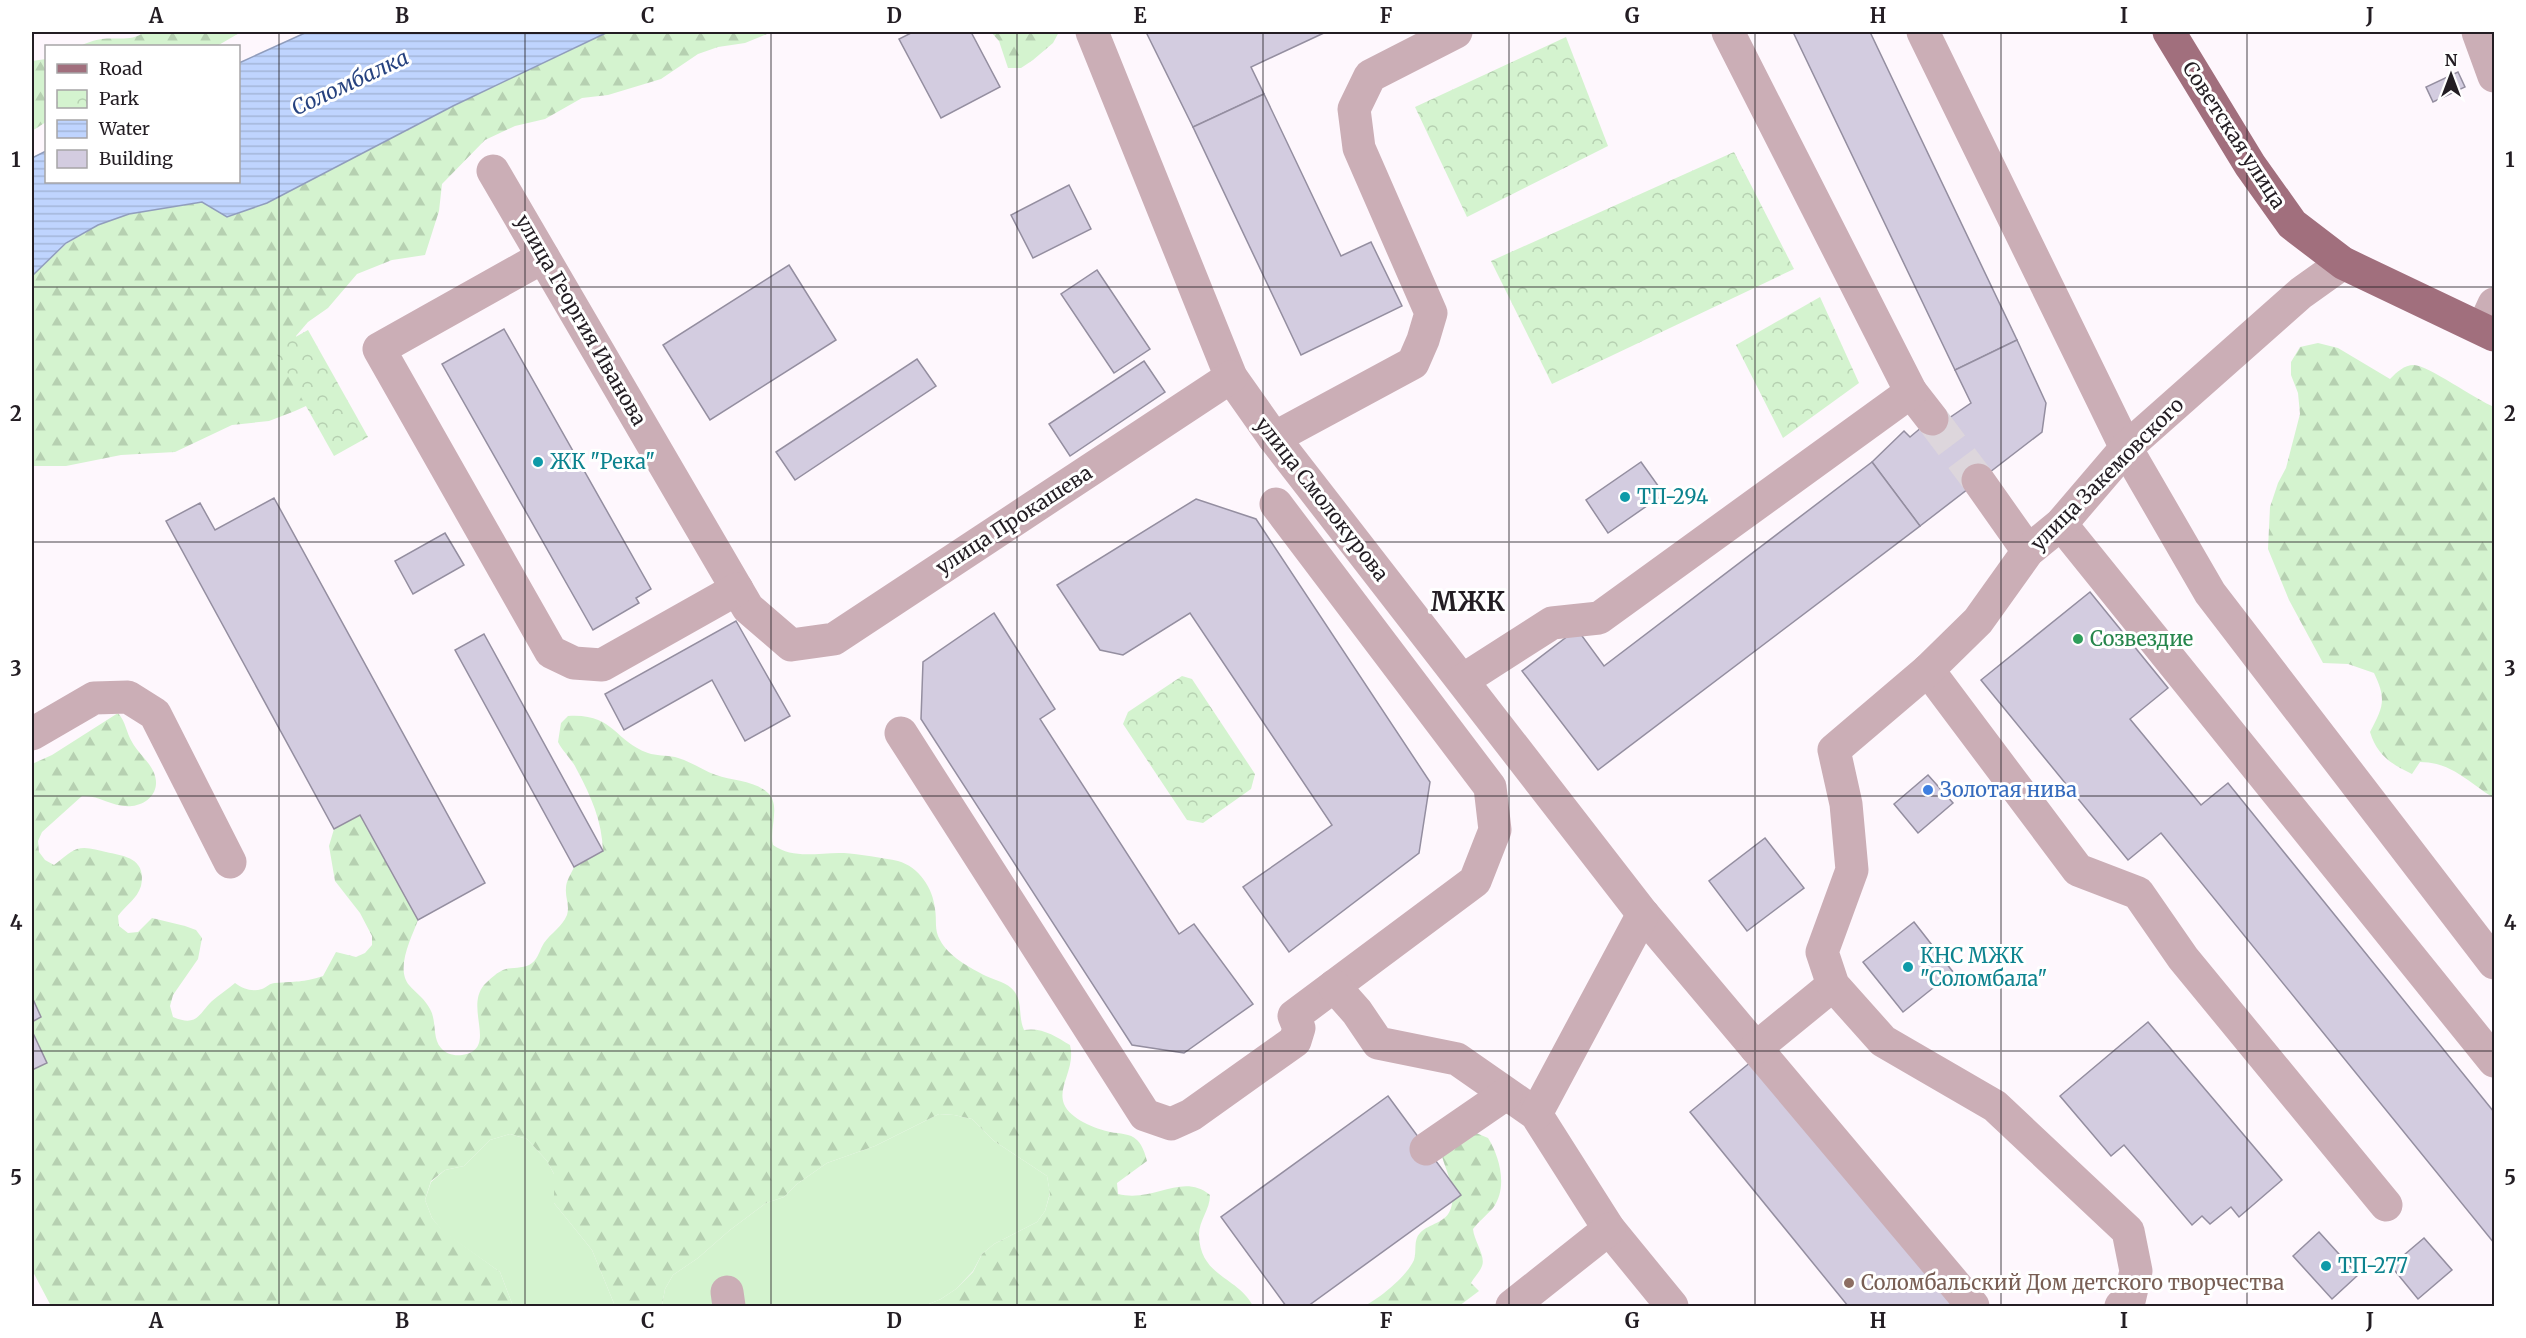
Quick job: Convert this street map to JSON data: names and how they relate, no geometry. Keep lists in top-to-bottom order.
{
  "streets": {
    "main road": ["Советская улица"],
    "street": [
      "улица Георгия Иванова",
      "улица Закемовского",
      "улица Смолокурова",
      "улица Прокашева"
    ]
  },
  "crossings": [
    ["Советская улица", "улица Закемовского"],
    ["улица Георгия Иванова", "улица Прокашева"],
    ["улица Смолокурова", "улица Прокашева"]
  ],
  "districts": ["МЖК"],
  "water": ["Соломбалка"],
  "places": [
    "ЖК \"Река\"",
    "ТП-294",
    "Созвездие",
    "Золотая нива",
    "КНС МЖК \"Соломбала\"",
    "ТП-277",
    "Соломбальский Дом детского творчества"
  ],
  "legend": [
    "Road",
    "Park",
    "Water",
    "Building"
  ],
  "north": "top",
  "grid": {
    "columns": [
      "A",
      "B",
      "C",
      "D",
      "E",
      "F",
      "G",
      "H",
      "I",
      "J"
    ],
    "rows": [
      "1",
      "2",
      "3",
      "4",
      "5"
    ]
  }
}
